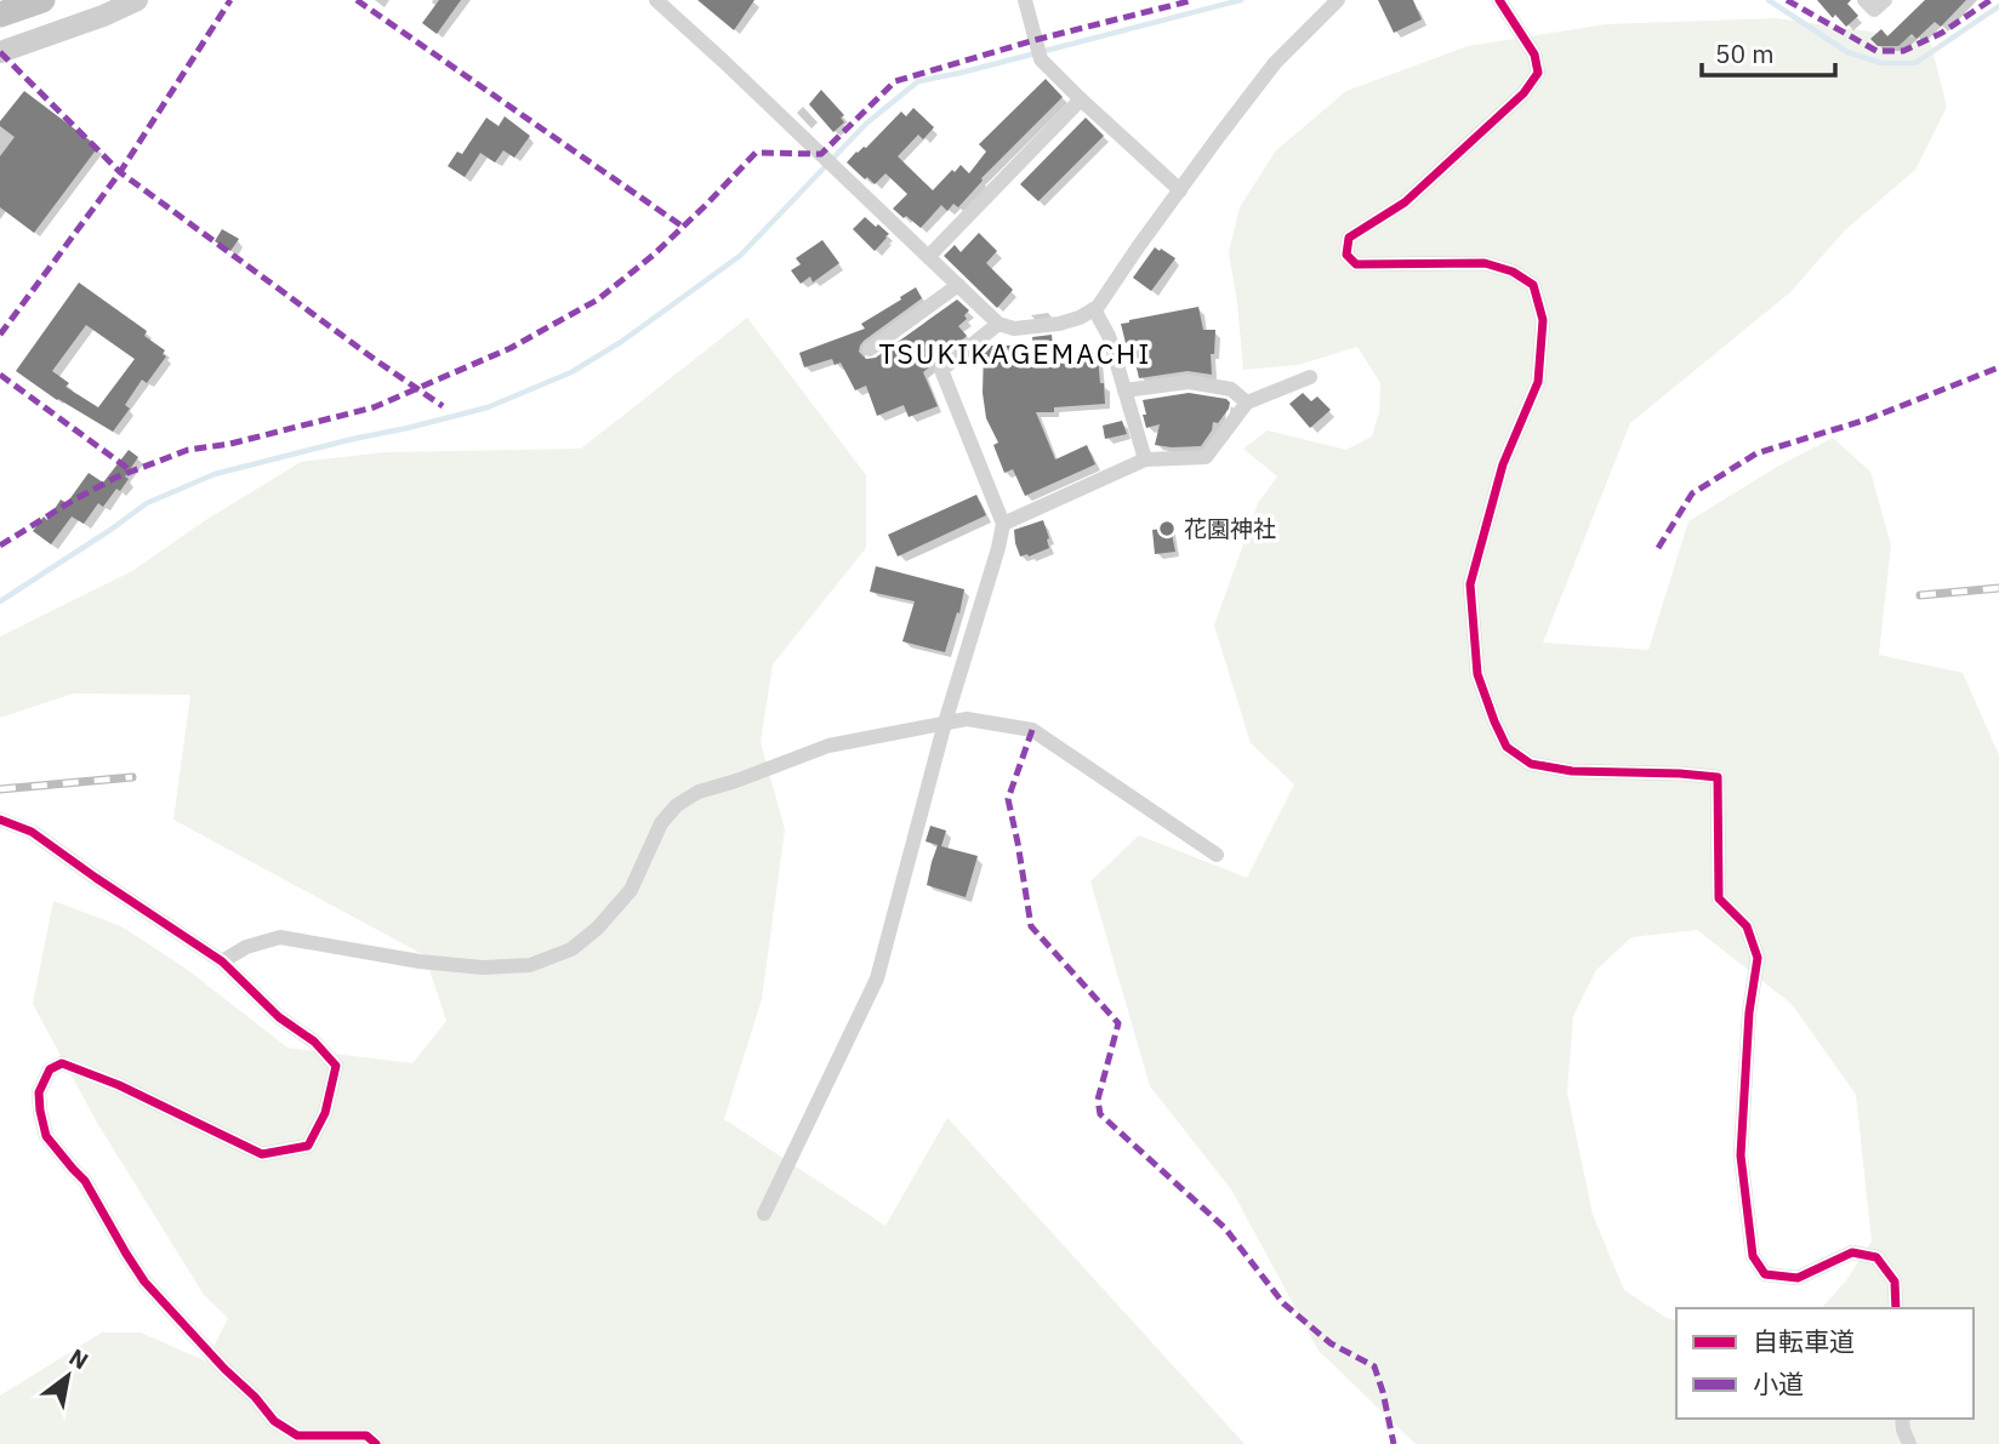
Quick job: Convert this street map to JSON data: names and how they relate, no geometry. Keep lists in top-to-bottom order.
{
  "districts": ["TSUKIKAGEMACHI"],
  "places": ["花園神社"],
  "legend": ["自転車道", "小道"],
  "scale_bar": "50 m",
  "north": "top right"
}
